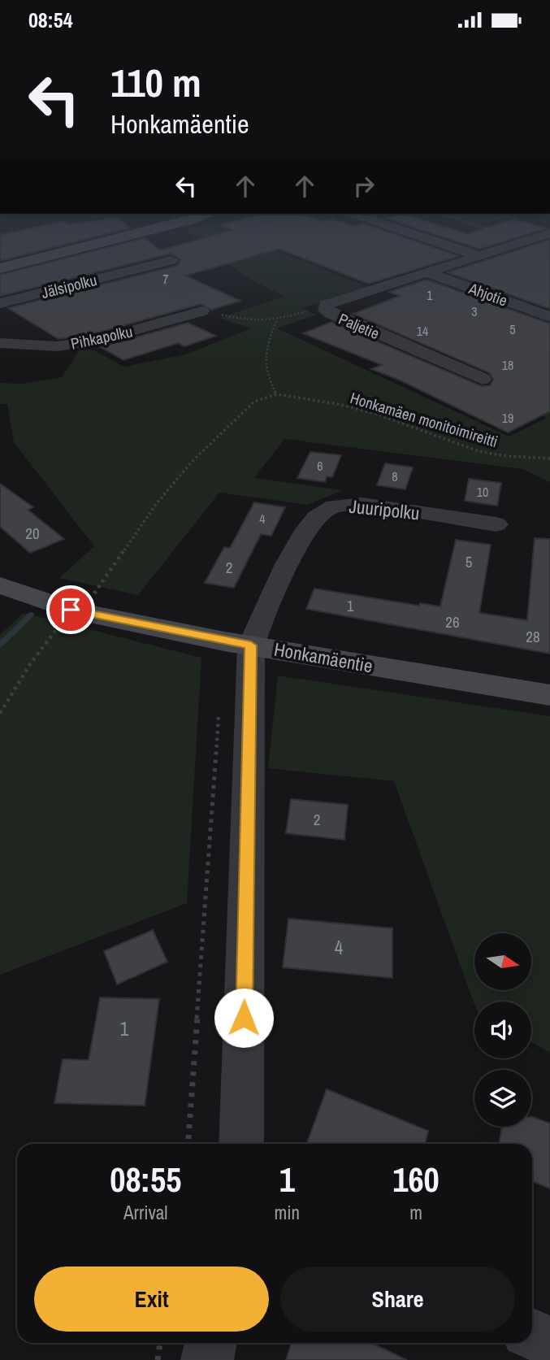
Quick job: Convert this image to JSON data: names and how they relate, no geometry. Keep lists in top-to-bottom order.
{
  "streets": {
    "street": [
      "Jälsipolku",
      "Ahjotie",
      "Paljetie",
      "Pihkapolku",
      "Juuripolku",
      "Honkamäentie"
    ],
    "path": ["Honkamäen monitoimireitti"]
  },
  "crossings": [
    ["Ahjotie", "Paljetie"],
    ["Juuripolku", "Honkamäentie"]
  ],
  "house_numbers": [
    "7",
    "1",
    "3",
    "5",
    "14",
    "18",
    "19",
    "6",
    "8",
    "10",
    "4",
    "20",
    "5",
    "2",
    "1",
    "26",
    "28",
    "2",
    "4",
    "1"
  ],
  "north": "right",
  "page": {
    "status": "08:54",
    "turn": ["110 m", "Honkamäentie"],
    "eta": [
      "08:55",
      "Arrival",
      "1",
      "min",
      "160",
      "m"
    ],
    "buttons": ["Exit", "Share"]
  }
}
